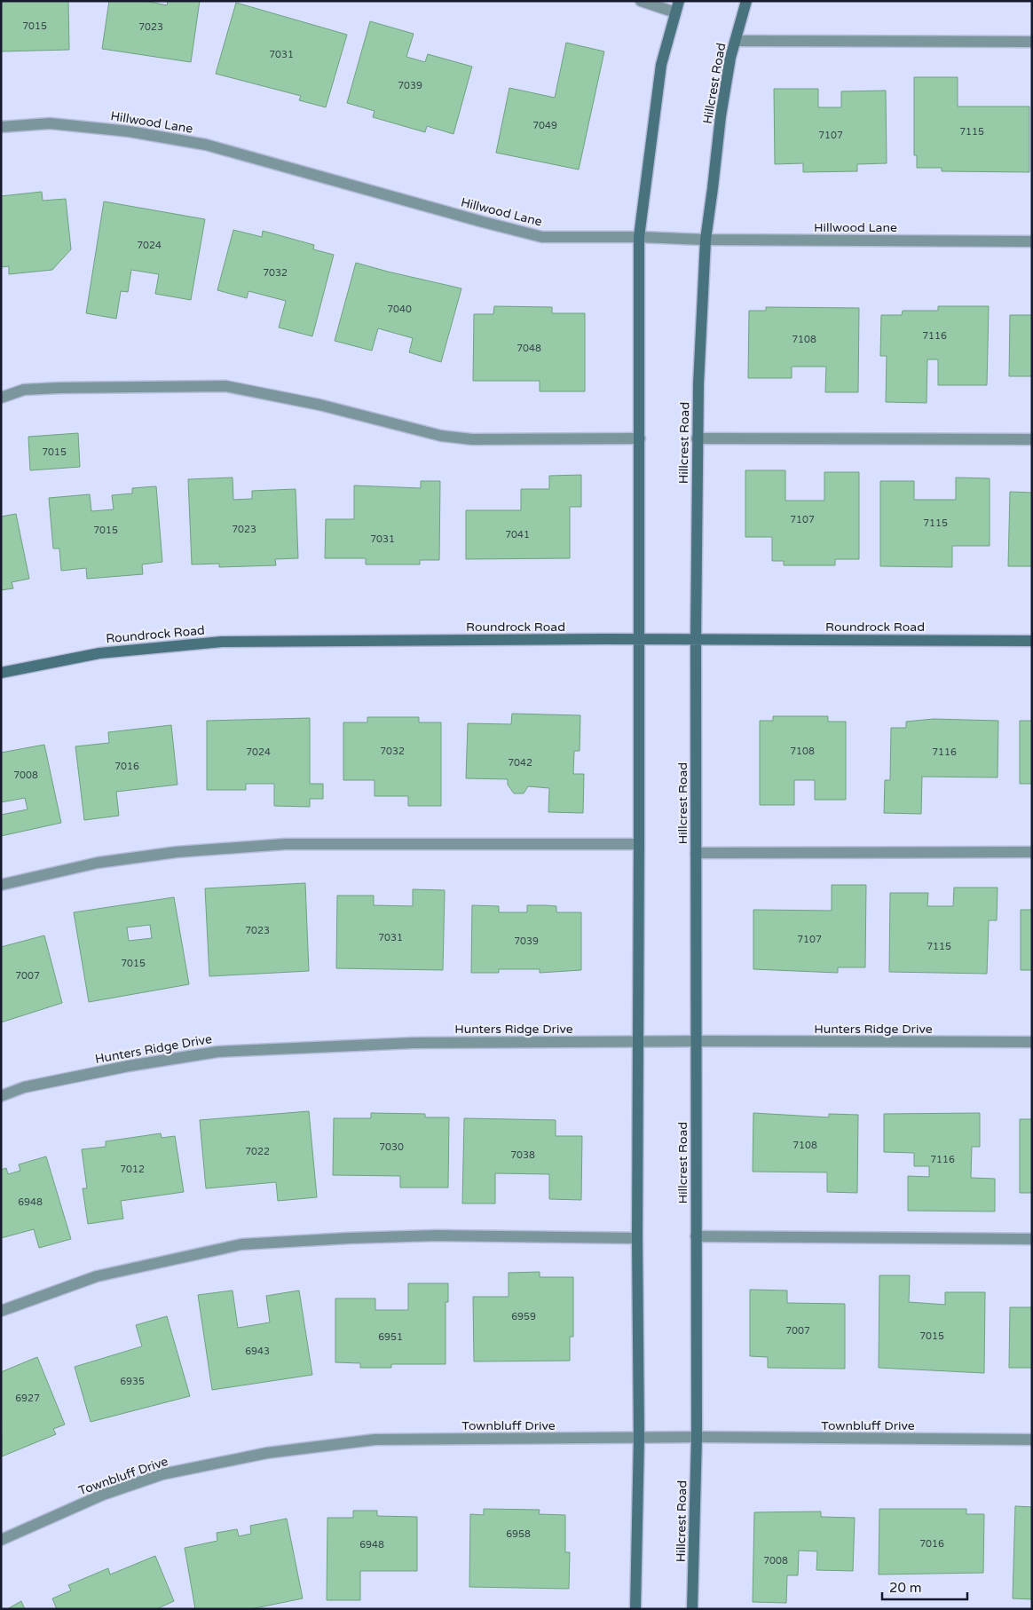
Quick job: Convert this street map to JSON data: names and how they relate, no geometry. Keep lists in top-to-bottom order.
{
  "streets": {
    "main road": ["Hillcrest Road", "Roundrock Road"],
    "street": ["Hillwood Lane", "Hunters Ridge Drive", "Townbluff Drive"]
  },
  "crossings": [
    ["Hillcrest Road", "Hillwood Lane"],
    ["Hillcrest Road", "Roundrock Road"],
    ["Hillcrest Road", "Hunters Ridge Drive"],
    ["Hillcrest Road", "Townbluff Drive"]
  ],
  "house_numbers": [
    "7015",
    "7023",
    "7031",
    "7039",
    "7049",
    "7115",
    "7107",
    "7024",
    "7032",
    "7040",
    "7116",
    "7108",
    "7048",
    "7015",
    "7107",
    "7115",
    "7023",
    "7015",
    "7041",
    "7031",
    "7032",
    "7108",
    "7024",
    "7116",
    "7042",
    "7016",
    "7008",
    "7023",
    "7031",
    "7107",
    "7039",
    "7115",
    "7015",
    "7007",
    "7108",
    "7030",
    "7022",
    "7038",
    "7116",
    "7012",
    "6948",
    "6959",
    "7007",
    "7015",
    "6951",
    "6943",
    "6935",
    "6927",
    "6958",
    "7016",
    "6948",
    "7008"
  ],
  "scale_bar": "20 m"
}
